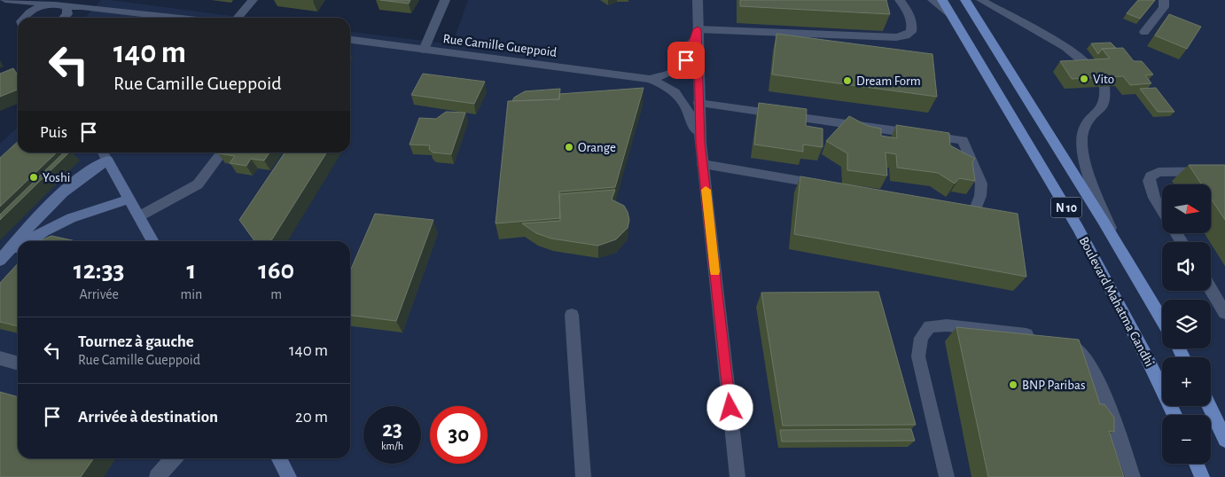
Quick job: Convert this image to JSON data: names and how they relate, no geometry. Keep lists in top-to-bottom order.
{
  "streets": {
    "main road": ["N 10", "Boulevard Mahatma Gandhi"],
    "street": ["Rue Camille Gueppoid"]
  },
  "places": [
    "Vito",
    "Dream Form",
    "Orange",
    "Yoshi",
    "BNP Paribas"
  ],
  "north": "right",
  "page": {
    "turn": ["140 m", "Rue Camille Gueppoid"],
    "then": "Puis",
    "map_buttons": ["+", "−"],
    "eta": [
      "12:33",
      "Arrivée",
      "1",
      "min",
      "160",
      "m"
    ],
    "list": [
      {
        "name": "Tournez à gauche",
        "note": "Rue Camille Gueppoid",
        "value": "140 m"
      },
      {
        "name": "Arrivée à destination",
        "value": "20 m"
      }
    ],
    "speed": "23 km/h",
    "limit": "30"
  }
}
